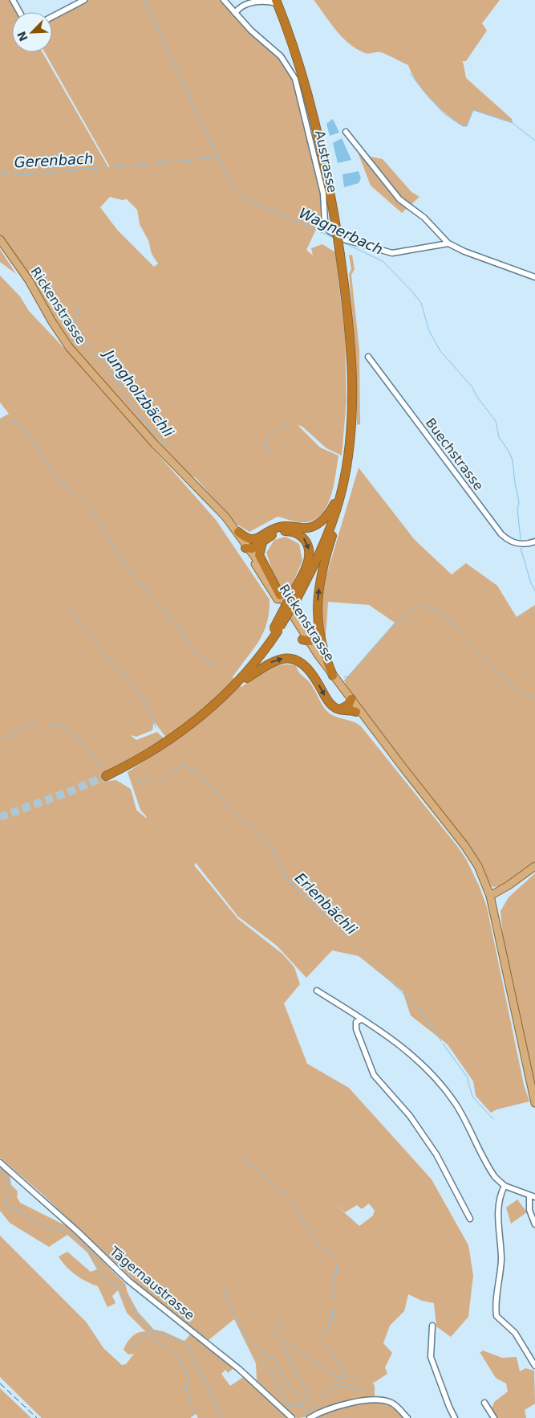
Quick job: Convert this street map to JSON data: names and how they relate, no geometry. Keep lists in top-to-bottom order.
{
  "streets": {
    "main road": ["Rickenstrasse"],
    "street": ["Austrasse", "Buechstrasse", "Tägernaustrasse"]
  },
  "water": [
    "Gerenbach",
    "Wagnerbach",
    "Jungholzbächli",
    "Erlenbächli"
  ],
  "north": "bottom left"
}
